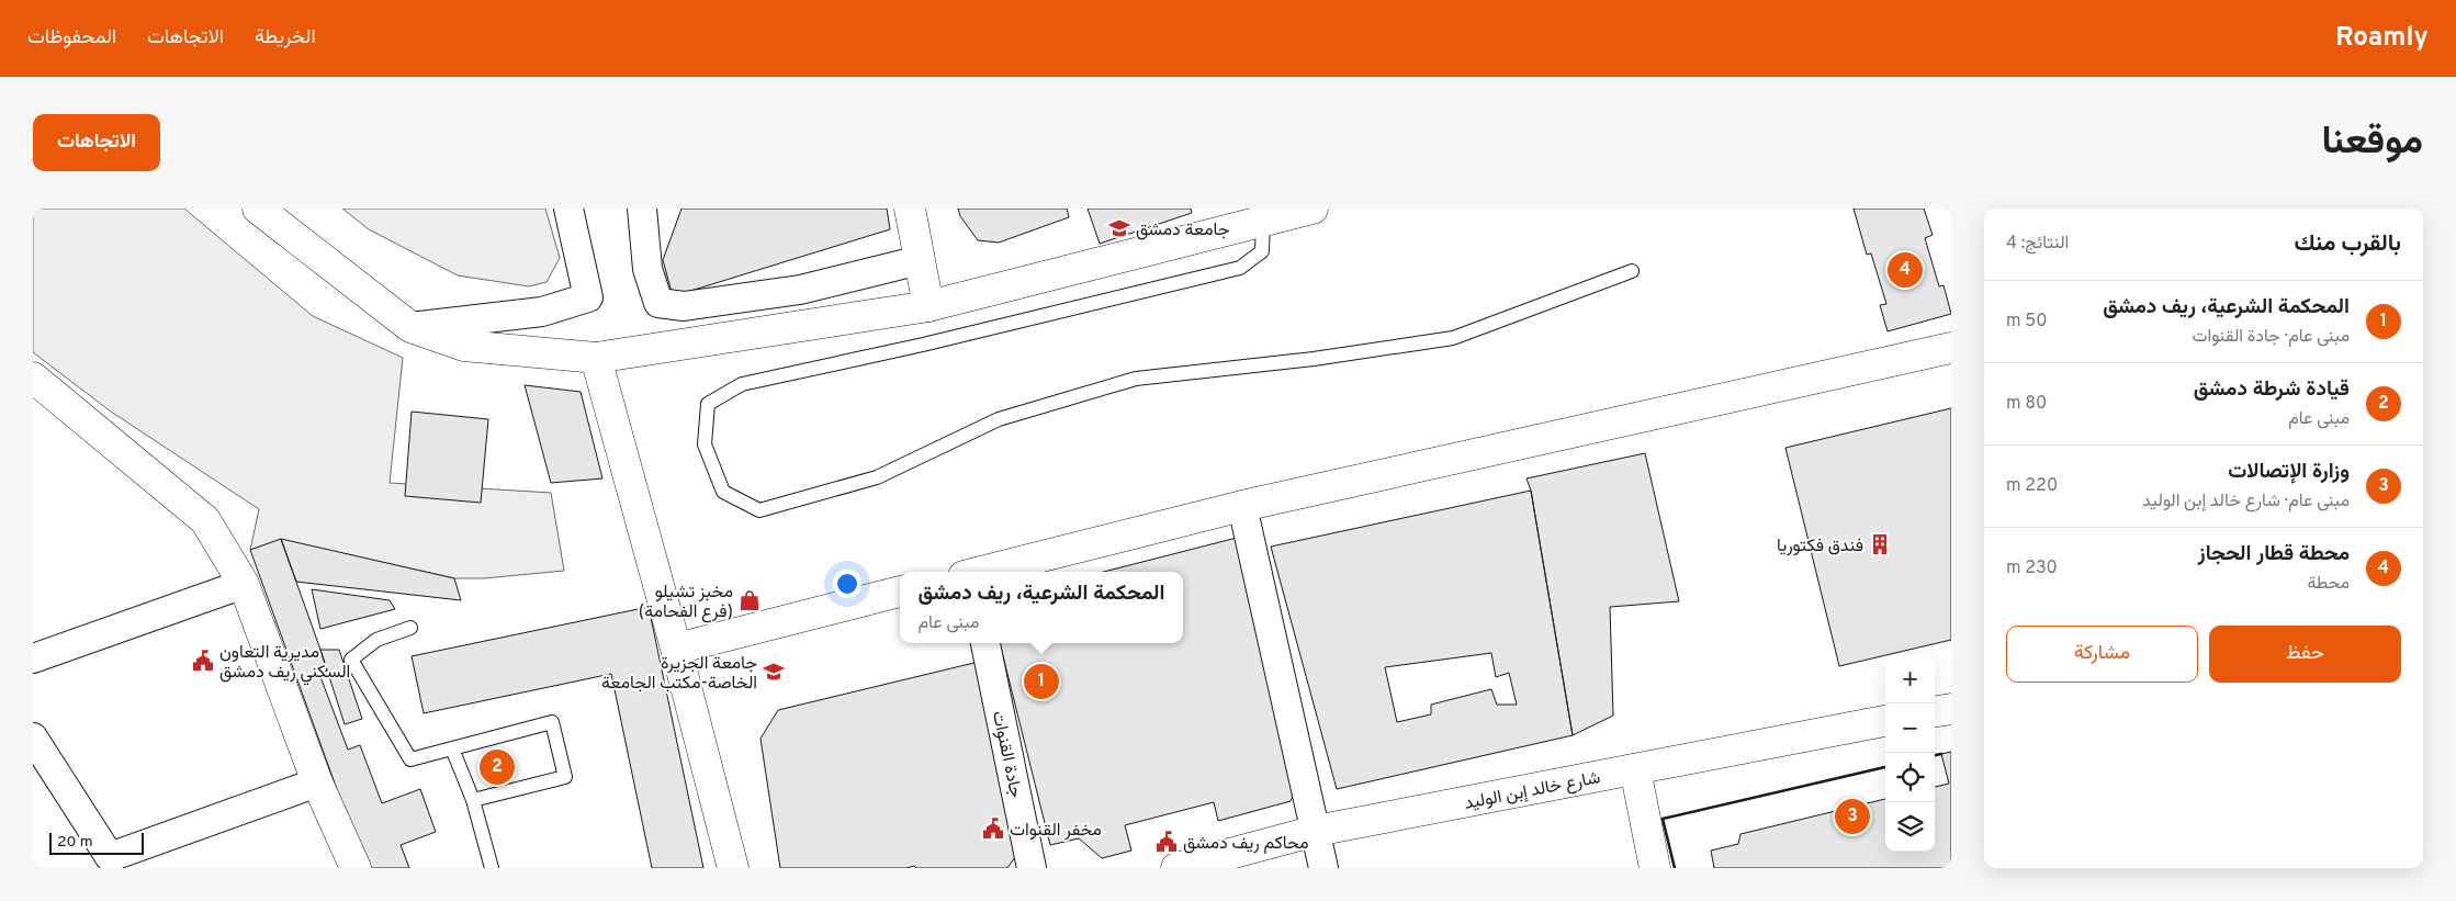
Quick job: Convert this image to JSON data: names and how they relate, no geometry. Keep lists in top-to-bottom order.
{
  "streets": {
    "main road": ["شارع خالد إبن الوليد"],
    "street": ["جادة القنوات"]
  },
  "places": {
    "school or university": ["جامعة دمشق", "جامعة الجزيرة الخاصة-مكتب الجامعة"],
    "building": ["فندق فكتوريا"],
    "shop": ["مخبز تشيلو (فرع الفحامة)"],
    "public building": ["مديرية التعاون السكني ريف دمشق", "مخفر القنوات", "محاكم ريف دمشق"]
  },
  "scale_bar": "20 m",
  "page": {
    "header": "Roamly",
    "nav": ["الخريطة", "الاتجاهات", "المحفوظات"],
    "title": "موقعنا",
    "buttons": [
      "الاتجاهات",
      ["حفظ", "مشاركة"]
    ],
    "heading": ["بالقرب منك", "النتائج: 4"],
    "pins": [
      "4",
      "1",
      "2",
      "3"
    ],
    "list": [
      {
        "mark": "1",
        "name": "المحكمة الشرعية، ريف دمشق",
        "note": "مبنى عام · جادة القنوات",
        "value": "50 m"
      },
      {
        "mark": "2",
        "name": "قيادة شرطة دمشق",
        "note": "مبنى عام",
        "value": "80 m"
      },
      {
        "mark": "3",
        "name": "وزارة الإتصالات",
        "note": "مبنى عام · شارع خالد إبن الوليد",
        "value": "220 m"
      },
      {
        "mark": "4",
        "name": "محطة قطار الحجاز",
        "note": "محطة",
        "value": "230 m"
      }
    ],
    "popup": ["المحكمة الشرعية، ريف دمشق", "مبنى عام"],
    "map_buttons": ["+", "−"],
    "scale": "20 m"
  }
}
